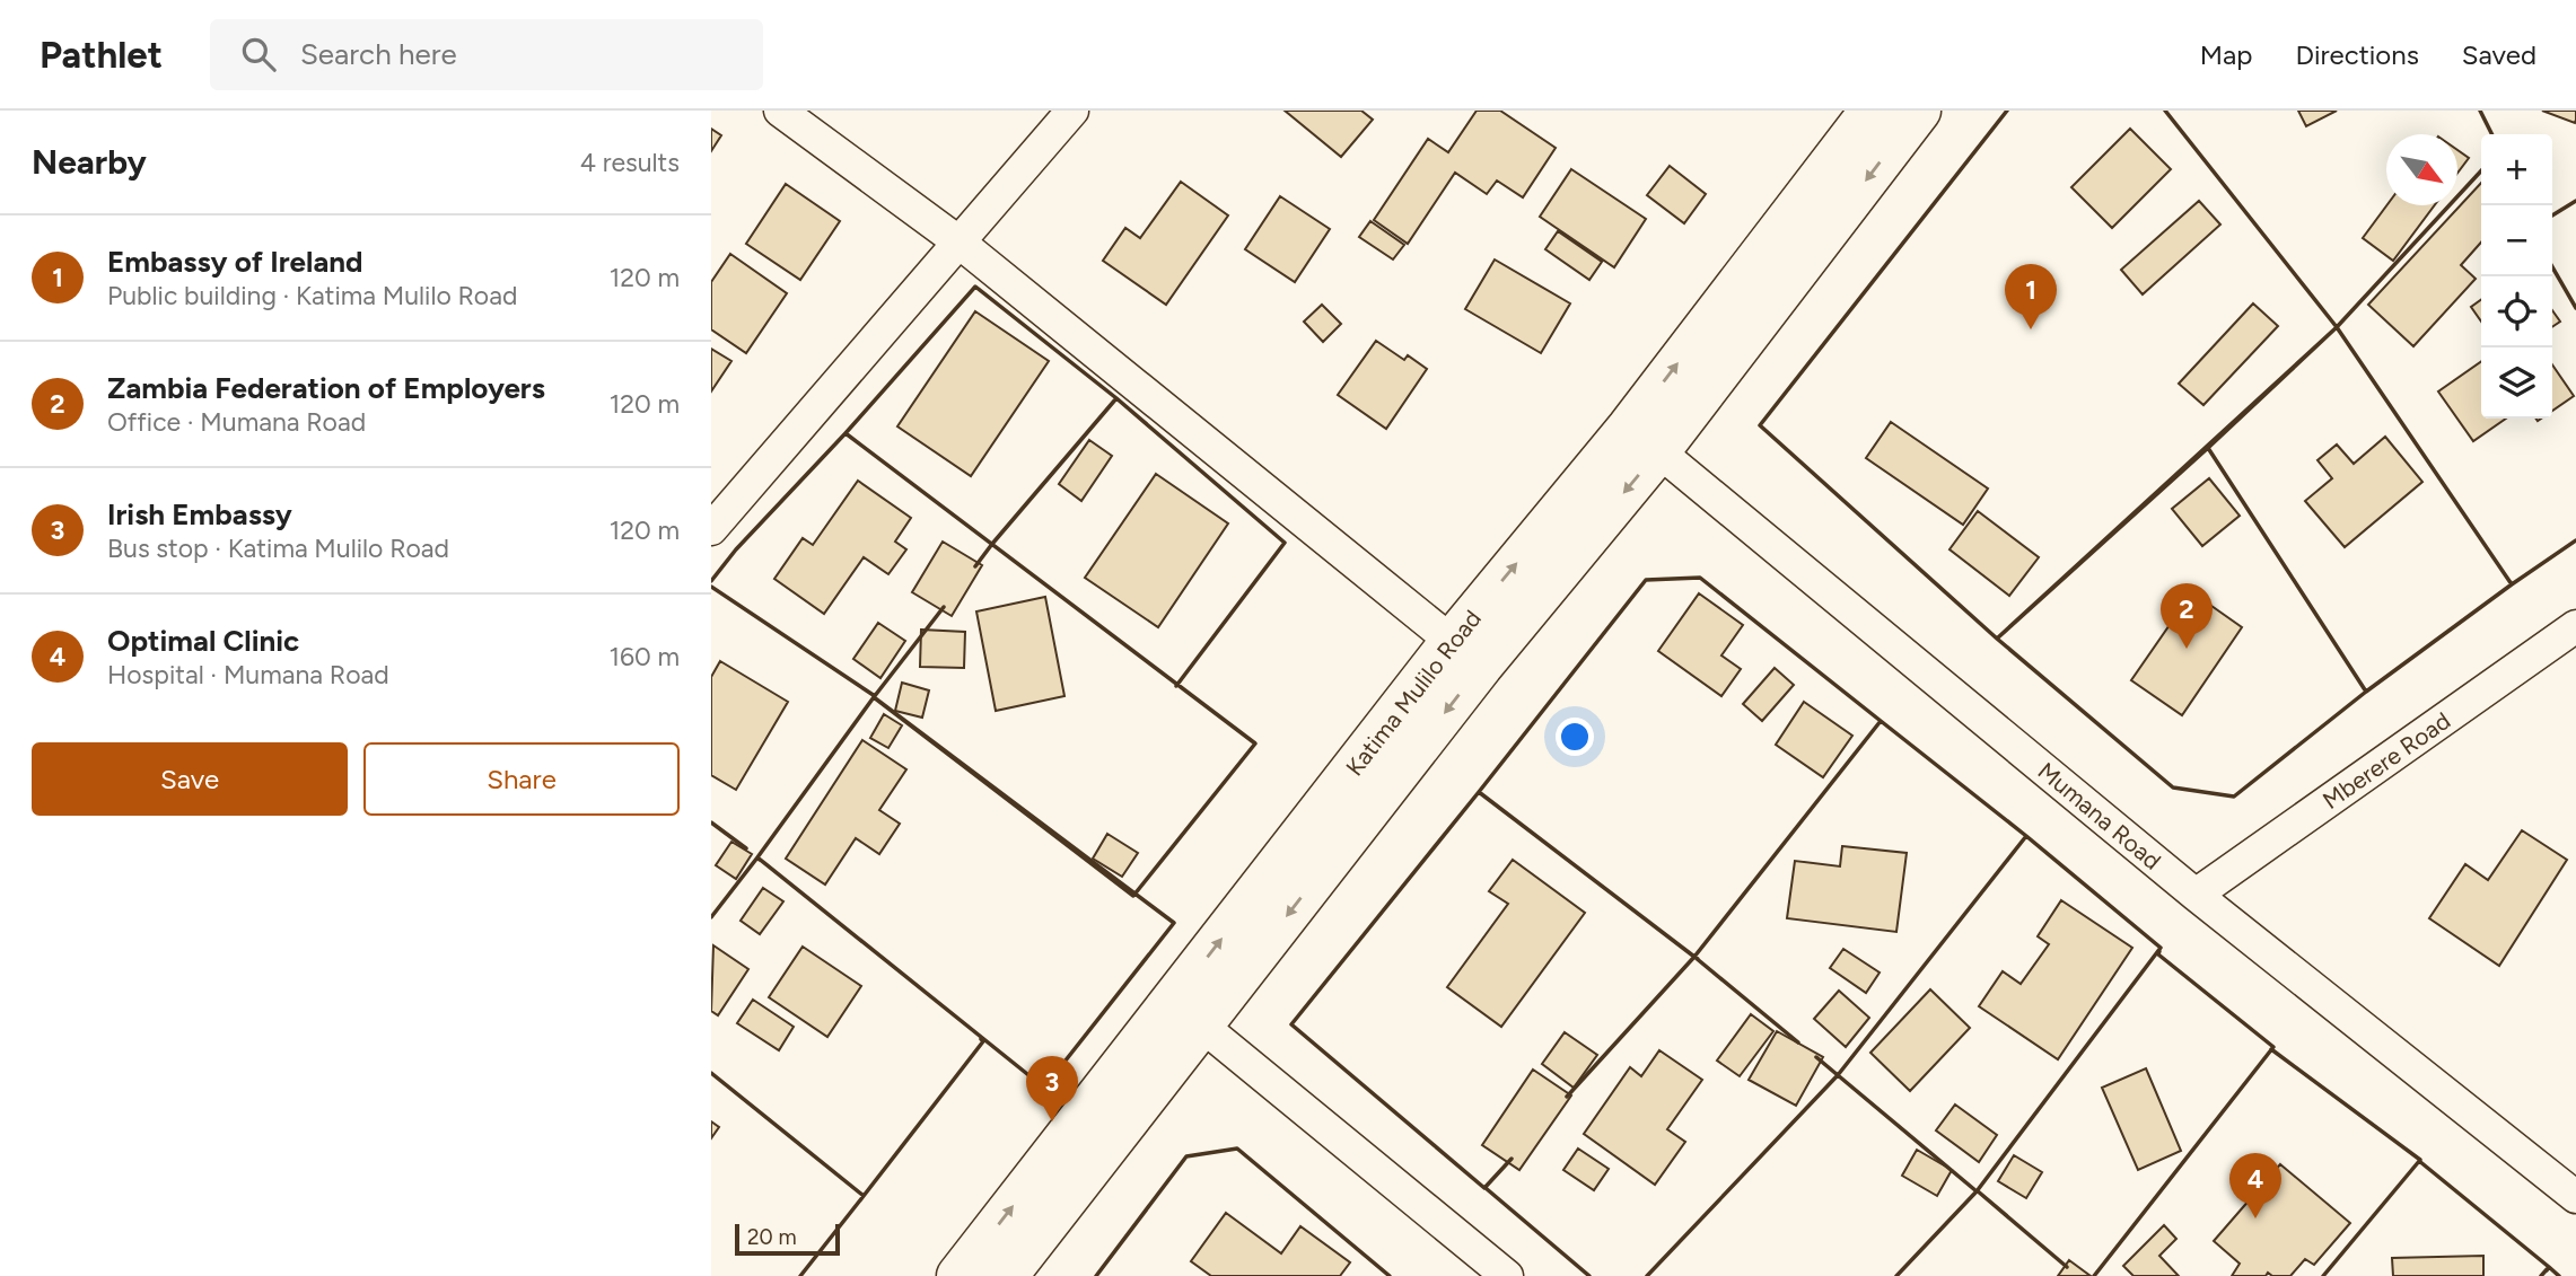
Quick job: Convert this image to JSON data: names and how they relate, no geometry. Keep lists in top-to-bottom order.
{
  "streets": {
    "main road": ["Katima Mulilo Road"],
    "street": ["Mberere Road", "Mumana Road"]
  },
  "crossings": [
    ["Katima Mulilo Road", "Mumana Road"],
    ["Mberere Road", "Mumana Road"]
  ],
  "scale_bar": "20 m",
  "north": "bottom right",
  "page": {
    "header": "Pathlet",
    "search": "Search here",
    "nav": ["Map", "Directions", "Saved"],
    "heading": ["Nearby", "4 results"],
    "map_buttons": ["+", "−"],
    "list": [
      {
        "mark": "1",
        "name": "Embassy of Ireland",
        "note": "Public building · Katima Mulilo Road",
        "value": "120 m"
      },
      {
        "mark": "2",
        "name": "Zambia Federation of Employers",
        "note": "Office · Mumana Road",
        "value": "120 m"
      },
      {
        "mark": "3",
        "name": "Irish Embassy",
        "note": "Bus stop · Katima Mulilo Road",
        "value": "120 m"
      },
      {
        "mark": "4",
        "name": "Optimal Clinic",
        "note": "Hospital · Mumana Road",
        "value": "160 m"
      }
    ],
    "pins": [
      "1",
      "2",
      "3",
      "4"
    ],
    "buttons": ["Save", "Share"],
    "scale": "20 m"
  }
}
